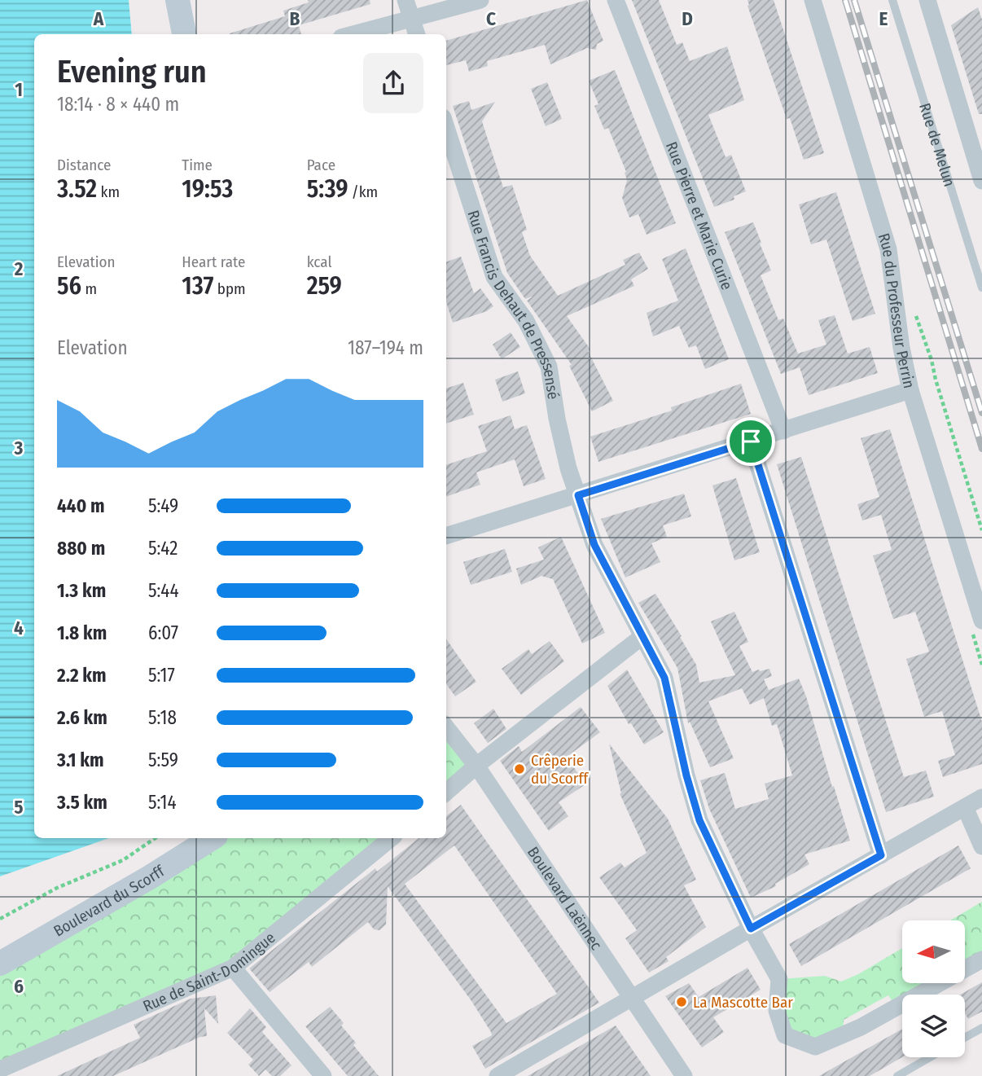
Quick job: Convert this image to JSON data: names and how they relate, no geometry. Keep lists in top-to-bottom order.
{
  "streets": {
    "main road": ["Boulevard du Scorff"],
    "street": [
      "Rue de Melun",
      "Rue Pierre et Marie Curie",
      "Rue Francis Dehaut de Pressensé",
      "Rue du Professeur Perrin",
      "Boulevard Laënnec",
      "Rue de Saint-Domingue"
    ]
  },
  "places": ["Crêperie du Scorff", "La Mascotte Bar"],
  "north": "left",
  "page": {
    "heading": ["Evening run", "18:14 · 8 × 440 m"],
    "stats": [
      ["Distance", "3.52 km"],
      ["Time", "19:53"],
      ["Pace", "5:39 /km"],
      ["Elevation", "56 m"],
      ["Heart rate", "137 bpm"],
      ["kcal", "259"]
    ],
    "chart": ["Elevation", "187–194 m"],
    "list": [
      {
        "name": "440 m",
        "note": "5:49"
      },
      {
        "name": "880 m",
        "note": "5:42"
      },
      {
        "name": "1.3 km",
        "note": "5:44"
      },
      {
        "name": "1.8 km",
        "note": "6:07"
      },
      {
        "name": "2.2 km",
        "note": "5:17"
      },
      {
        "name": "2.6 km",
        "note": "5:18"
      },
      {
        "name": "3.1 km",
        "note": "5:59"
      },
      {
        "name": "3.5 km",
        "note": "5:14"
      }
    ]
  },
  "grid": {
    "columns": [
      "A",
      "B",
      "C",
      "D",
      "E"
    ],
    "rows": [
      "1",
      "2",
      "3",
      "4",
      "5",
      "6"
    ]
  }
}
